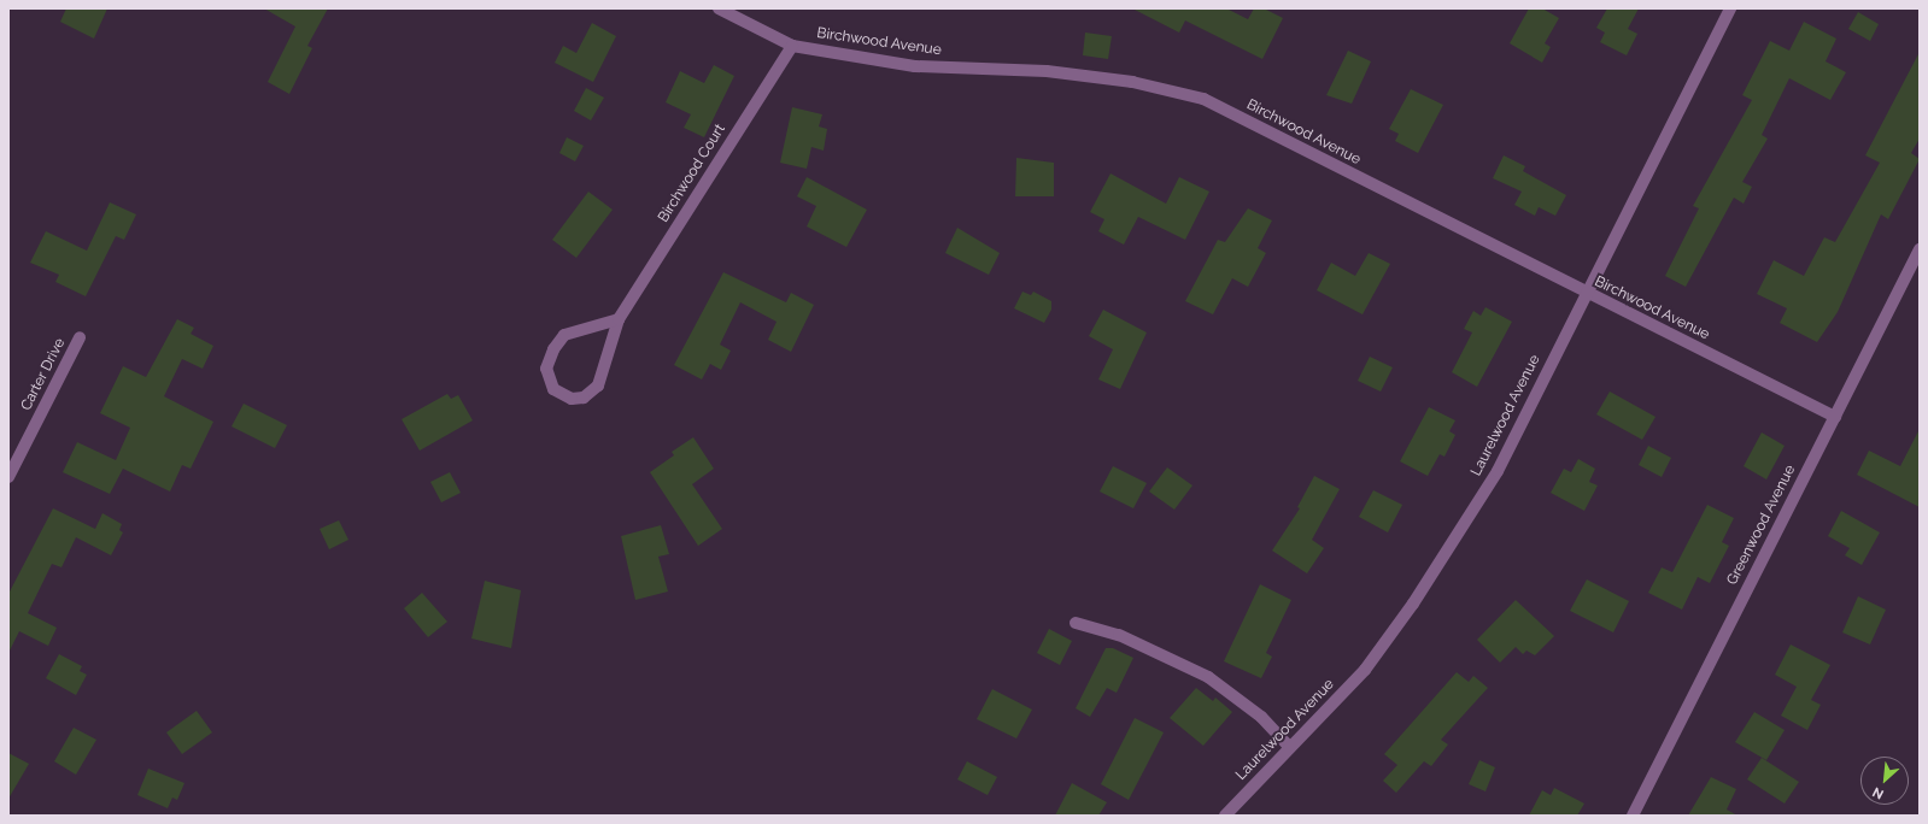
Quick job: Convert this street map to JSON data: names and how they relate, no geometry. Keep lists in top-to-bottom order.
{
  "streets": {
    "street": [
      "Birchwood Avenue",
      "Birchwood Court",
      "Carter Drive",
      "Laurelwood Avenue",
      "Greenwood Avenue"
    ]
  },
  "crossings": [
    ["Birchwood Avenue", "Birchwood Court"],
    ["Birchwood Avenue", "Laurelwood Avenue"],
    ["Birchwood Avenue", "Greenwood Avenue"]
  ],
  "north": "bottom left"
}
